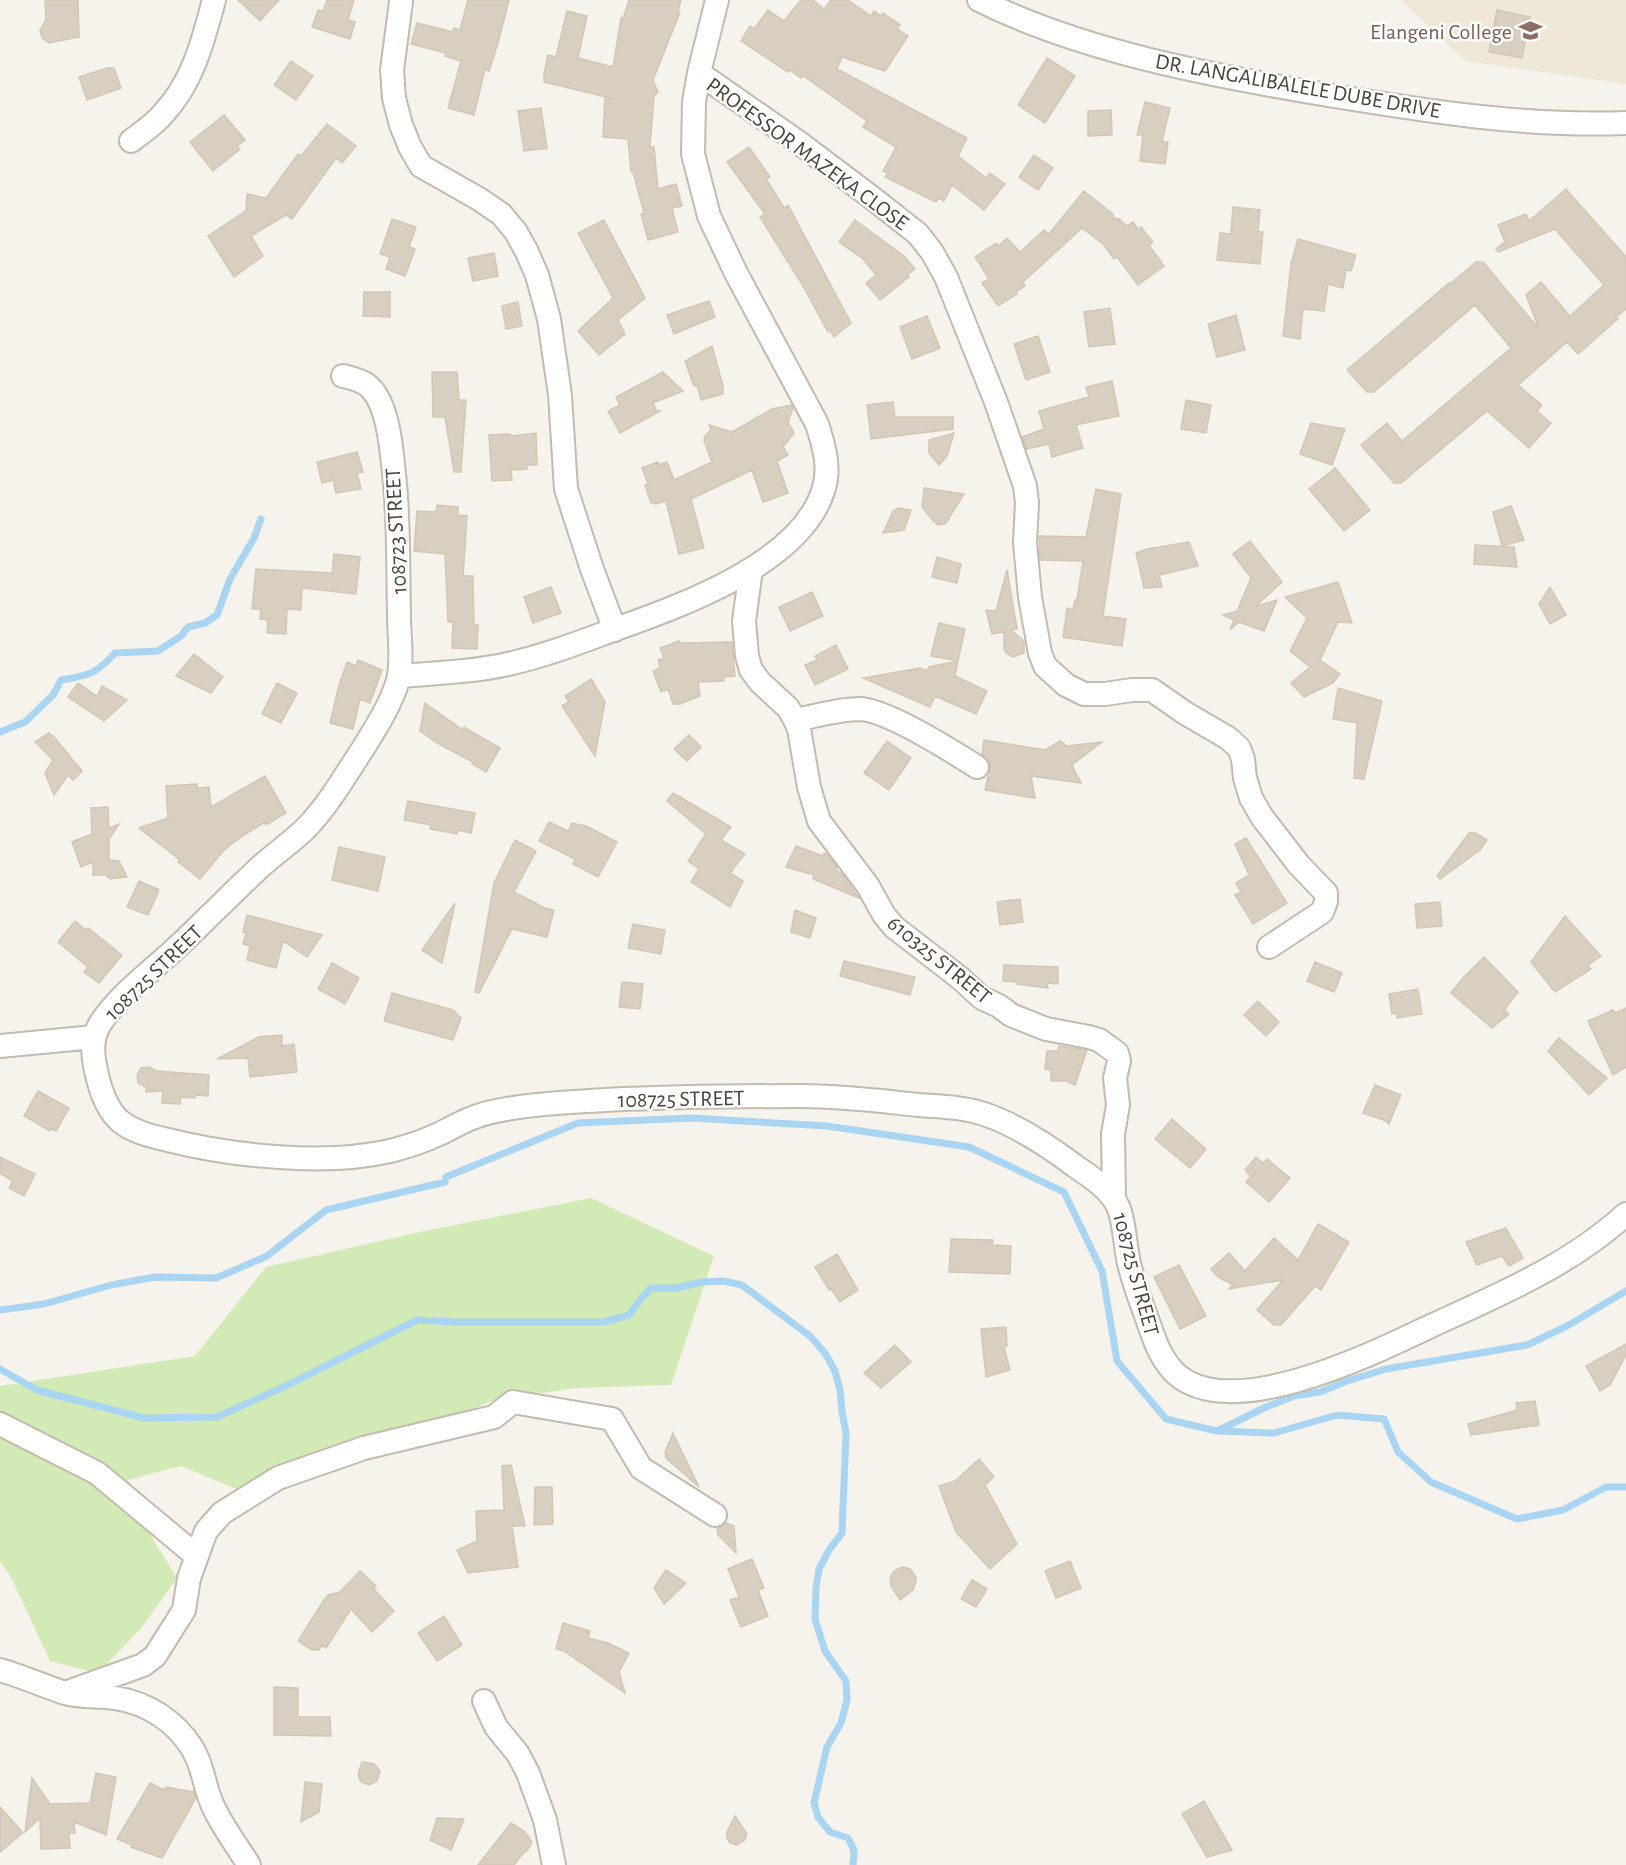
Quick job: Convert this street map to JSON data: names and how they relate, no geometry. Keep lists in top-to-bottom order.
{
  "streets": {
    "street": [
      "DR. LANGALIBALELE DUBE DRIVE",
      "PROFESSOR MAZEKA CLOSE",
      "108723 STREET",
      "610325 STREET",
      "108725 STREET"
    ]
  },
  "crossings": [
    ["108723 STREET", "108725 STREET"],
    ["610325 STREET", "108725 STREET"]
  ],
  "places": {
    "school or university": ["Elangeni College"]
  }
}
